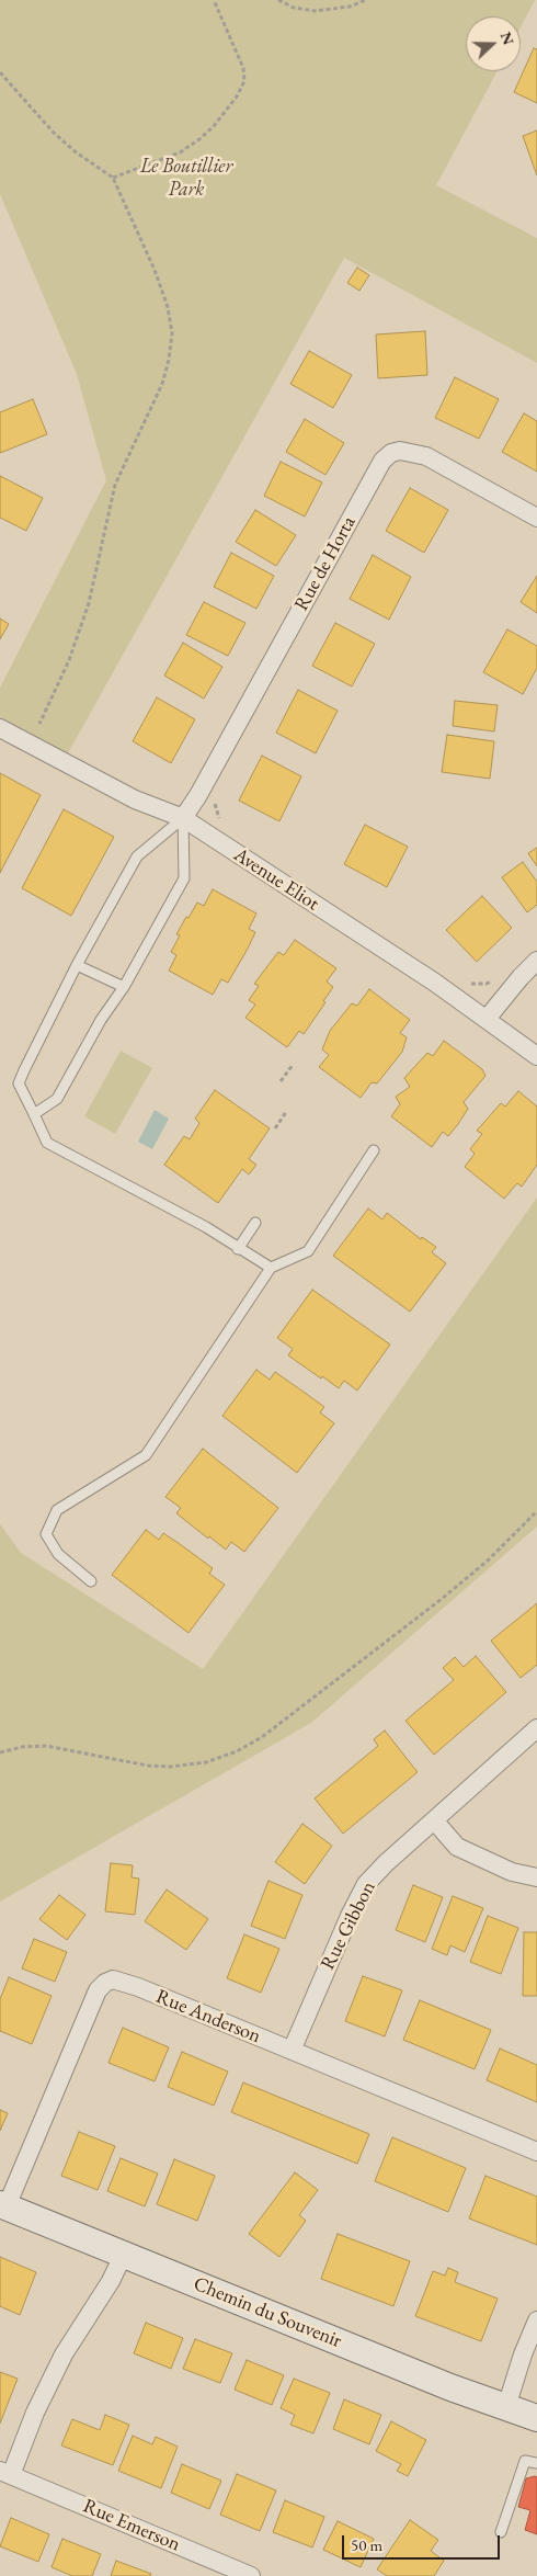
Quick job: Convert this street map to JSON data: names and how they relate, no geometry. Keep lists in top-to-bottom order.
{
  "streets": {
    "street": [
      "Rue de Horta",
      "Avenue Eliot",
      "Rue Gibbon",
      "Rue Anderson",
      "Chemin du Souvenir",
      "Rue Emerson"
    ]
  },
  "crossings": [
    ["Rue de Horta", "Avenue Eliot"],
    ["Rue Gibbon", "Rue Anderson"],
    ["Rue Anderson", "Chemin du Souvenir"],
    ["Chemin du Souvenir", "Rue Emerson"]
  ],
  "parks": ["Le Boutillier Park"],
  "scale_bar": "50 m",
  "north": "right"
}
